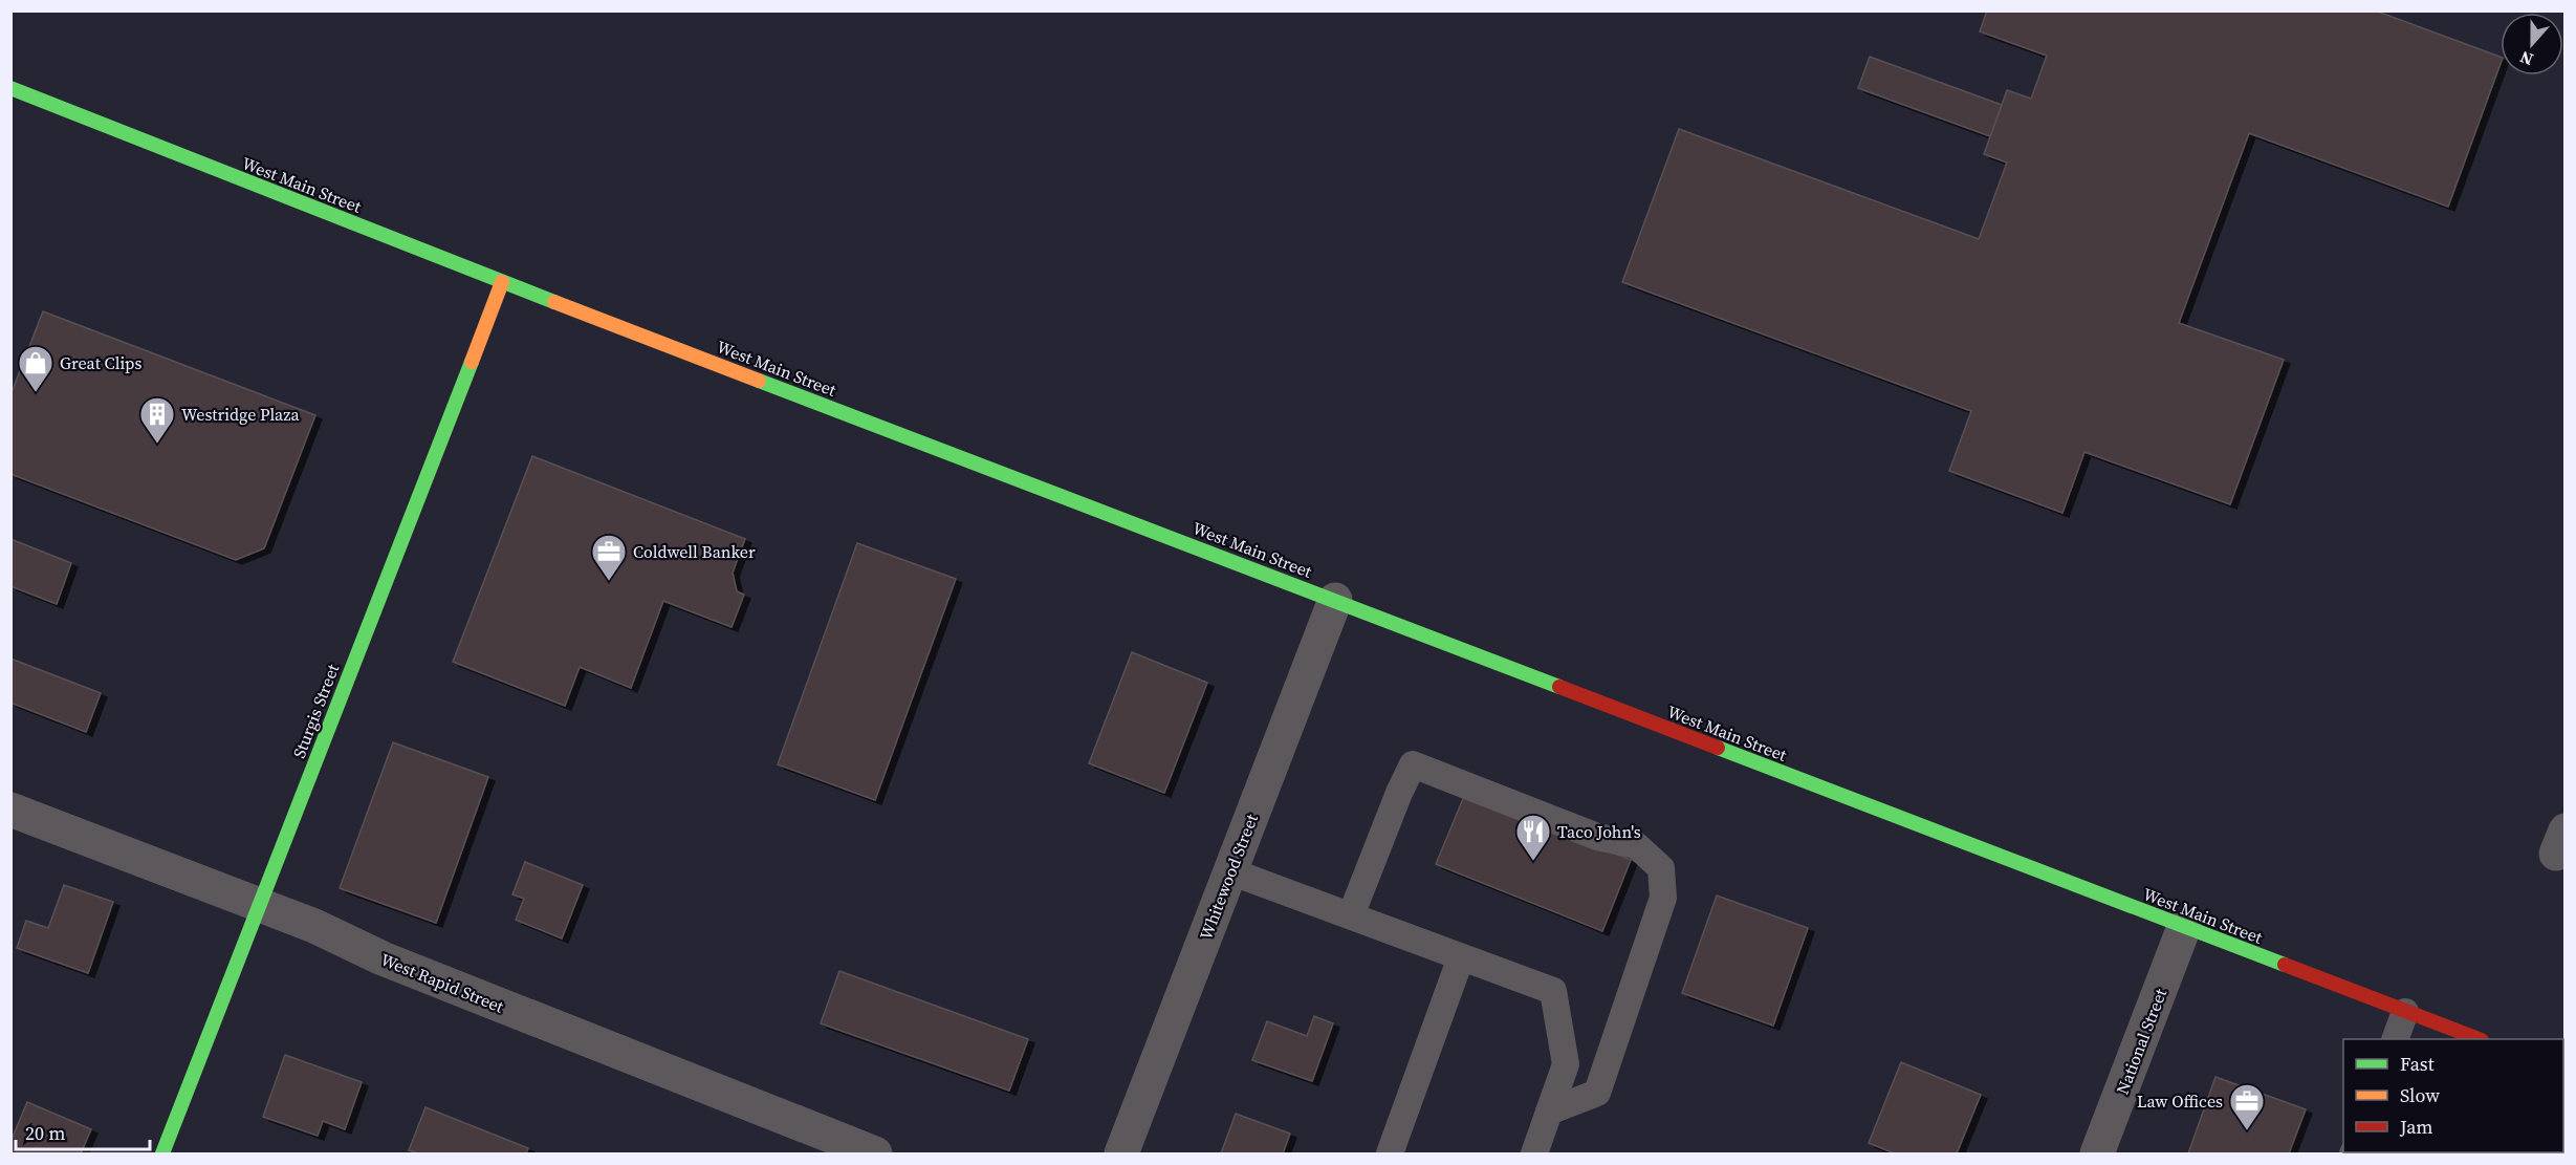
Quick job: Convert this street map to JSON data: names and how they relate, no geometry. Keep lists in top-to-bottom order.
{
  "streets": {
    "main road": ["West Main Street", "Sturgis Street"],
    "street": ["Whitewood Street", "West Rapid Street", "National Street"]
  },
  "crossings": [
    ["West Main Street", "Sturgis Street"],
    ["West Main Street", "Whitewood Street"],
    ["West Main Street", "National Street"],
    ["Sturgis Street", "West Rapid Street"]
  ],
  "places": {
    "shop": ["Great Clips"],
    "building": ["Westridge Plaza"],
    "office": ["Coldwell Banker", "Law Offices"],
    "restaurant": ["Taco John's"]
  },
  "legend": ["Fast", "Slow", "Jam"],
  "scale_bar": "20 m",
  "north": "bottom"
}
